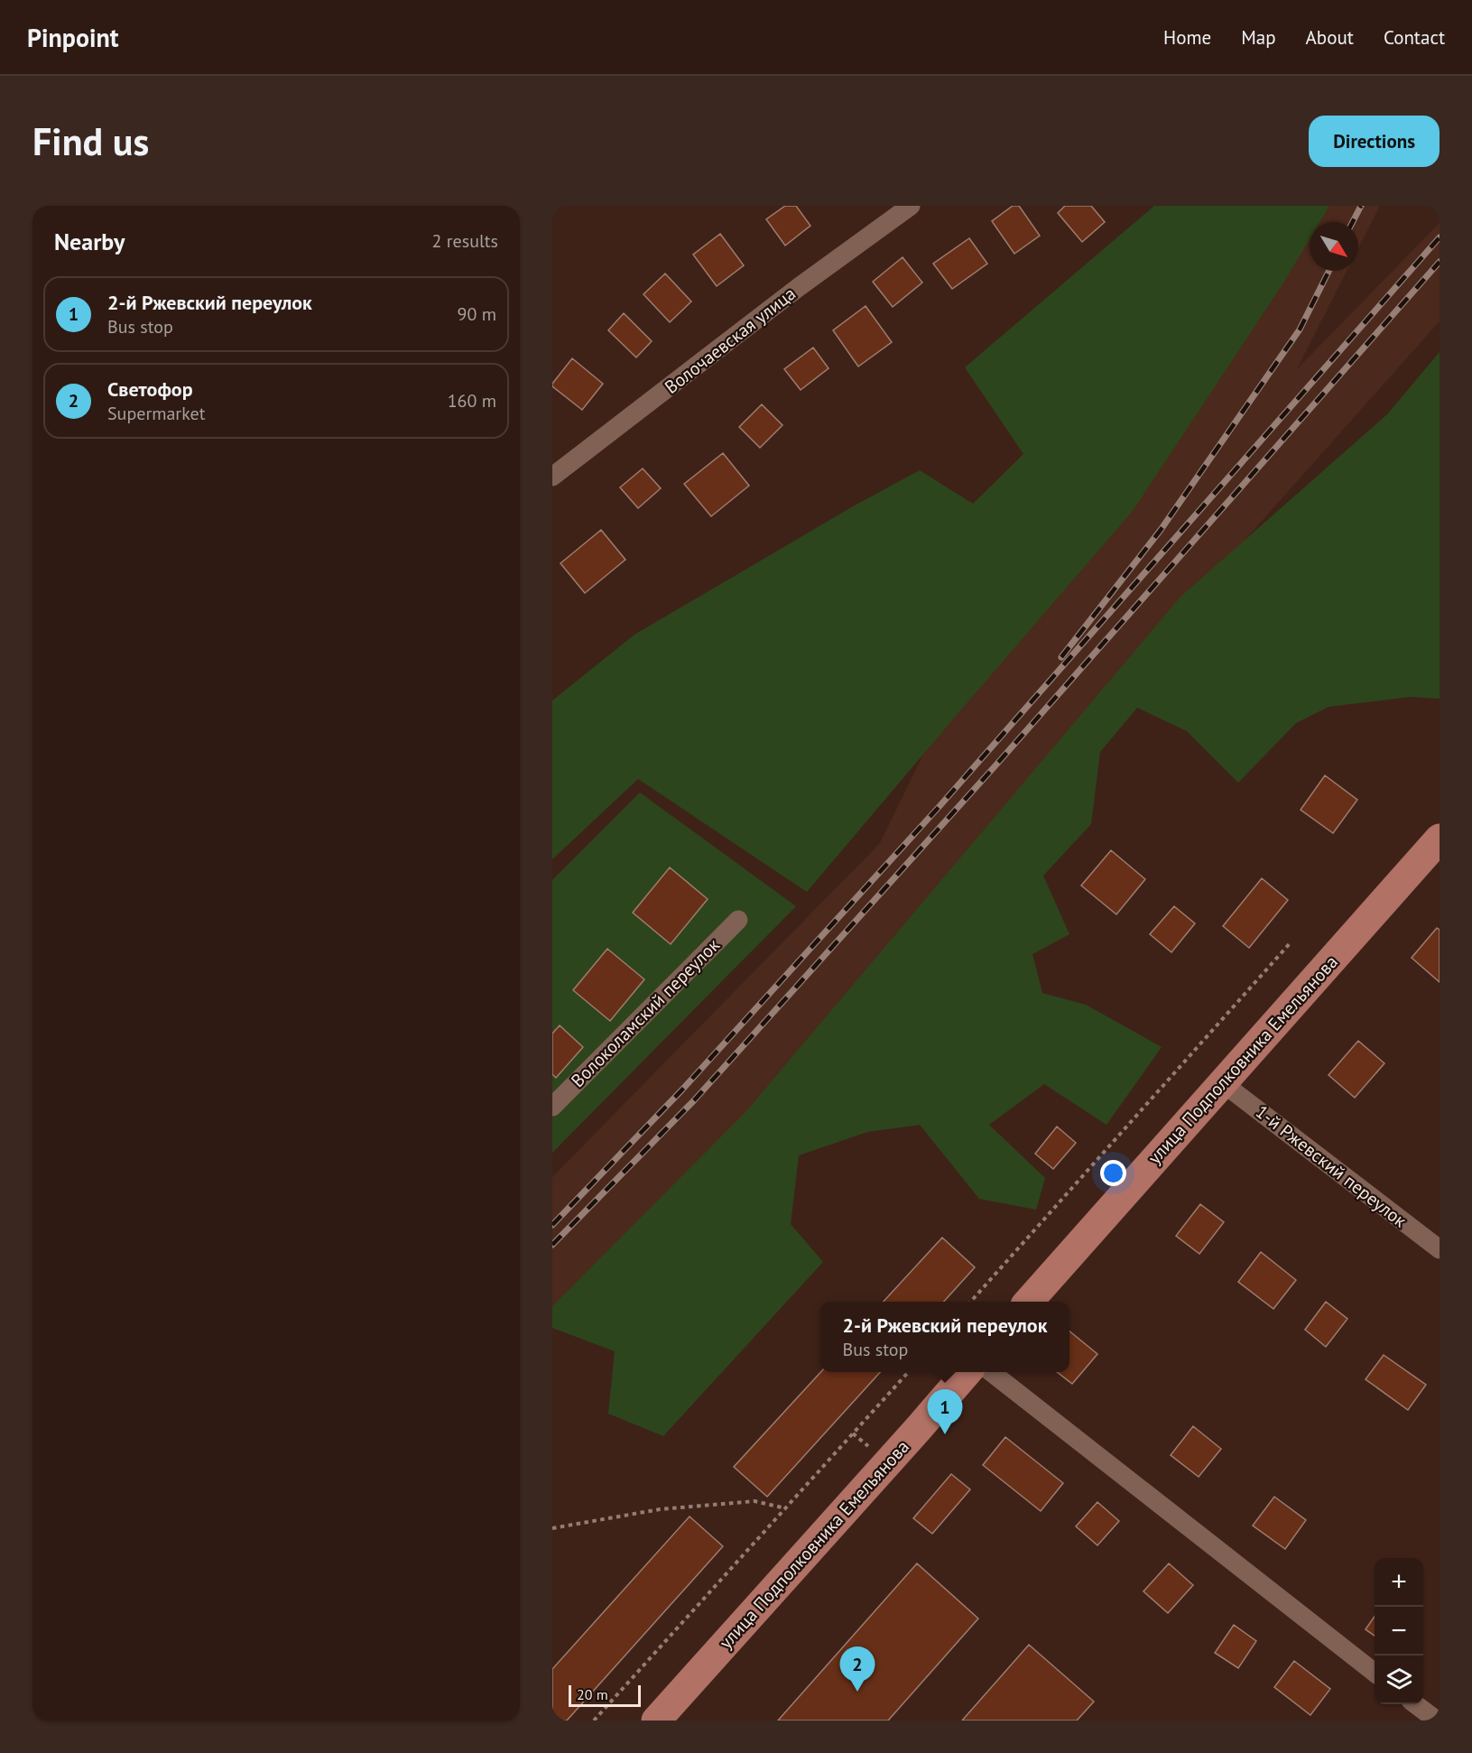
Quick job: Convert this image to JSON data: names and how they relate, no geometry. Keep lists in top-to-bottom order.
{
  "streets": {
    "main road": ["улица Подполковника Емельянова"],
    "street": ["Волочаевская улица", "Волоколамский переулок", "1-й Ржевский переулок"]
  },
  "crossings": [
    ["улица Подполковника Емельянова", "1-й Ржевский переулок"]
  ],
  "scale_bar": "20 m",
  "north": "bottom right",
  "page": {
    "header": "Pinpoint",
    "nav": [
      "Home",
      "Map",
      "About",
      "Contact"
    ],
    "buttons": "Directions",
    "title": "Find us",
    "heading": ["Nearby", "2 results"],
    "list": [
      {
        "mark": "1",
        "name": "2-й Ржевский переулок",
        "note": "Bus stop",
        "value": "90 m"
      },
      {
        "mark": "2",
        "name": "Светофор",
        "note": "Supermarket",
        "value": "160 m"
      }
    ],
    "popup": ["2-й Ржевский переулок", "Bus stop"],
    "pins": ["1", "2"],
    "map_buttons": ["+", "−"],
    "scale": "20 m"
  }
}
